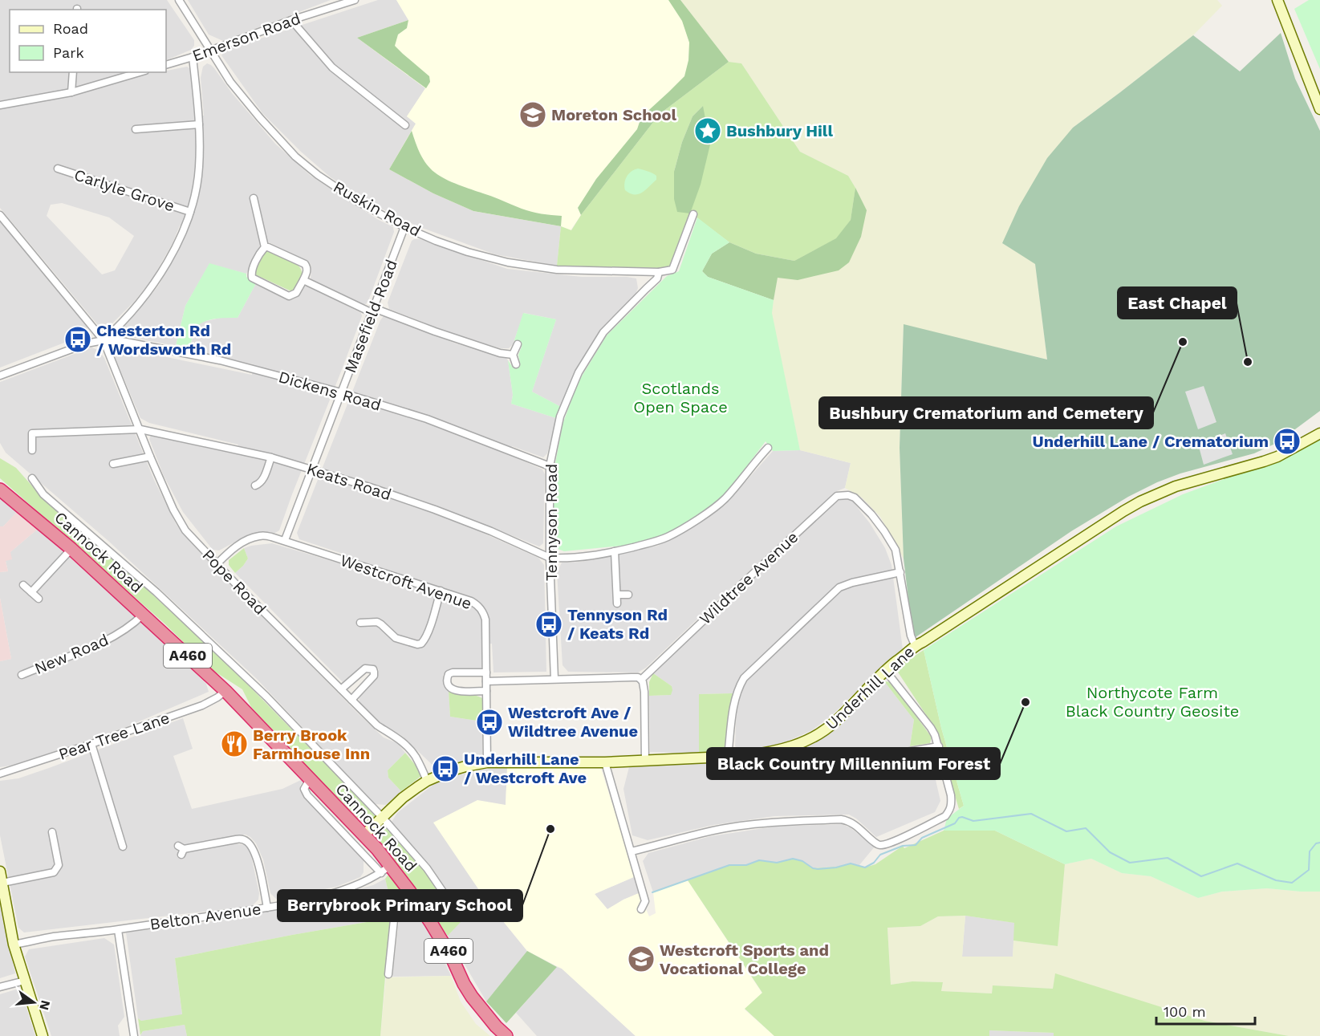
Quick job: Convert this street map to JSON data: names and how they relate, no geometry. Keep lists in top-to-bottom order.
{
  "streets": {
    "highway": ["Cannock Road", "A460"],
    "street": [
      "Emerson Road",
      "Carlyle Grove",
      "Ruskin Road",
      "Masefield Road",
      "Dickens Road",
      "Keats Road",
      "Tennyson Road",
      "Wildtree Avenue",
      "Pope Road",
      "Westcroft Avenue",
      "New Road",
      "Underhill Lane",
      "Pear Tree Lane",
      "Belton Avenue"
    ]
  },
  "crossings": [
    ["Emerson Road", "Ruskin Road"],
    ["Ruskin Road", "Masefield Road"],
    ["Ruskin Road", "Tennyson Road"],
    ["Masefield Road", "Dickens Road"],
    ["Masefield Road", "Keats Road"],
    ["Masefield Road", "Westcroft Avenue"],
    ["Dickens Road", "Tennyson Road"],
    ["Dickens Road", "Pope Road"],
    ["Keats Road", "Tennyson Road"],
    ["Keats Road", "Pope Road"],
    ["Cannock Road", "New Road"],
    ["Cannock Road", "Underhill Lane"],
    ["Cannock Road", "Pear Tree Lane"],
    ["Cannock Road", "Belton Avenue"],
    ["Wildtree Avenue", "Underhill Lane"],
    ["Pope Road", "Westcroft Avenue"],
    ["Pope Road", "Underhill Lane"],
    ["Westcroft Avenue", "Underhill Lane"]
  ],
  "parks": ["Scotlands Open Space", "Northycote Farm Black Country Geosite"],
  "places": {
    "school or university": ["Moreton School", "Westcroft Sports and Vocational College"],
    "place": ["Bushbury Hill"],
    "bus stop": [
      "Chesterton Rd / Wordsworth Rd",
      "Underhill Lane / Crematorium",
      "Tennyson Rd / Keats Rd",
      "Westcroft Ave / Wildtree Avenue",
      "Underhill Lane / Westcroft Ave"
    ],
    "other": [
      "Bushbury Crematorium and Cemetery",
      "East Chapel",
      "Black Country Millennium Forest",
      "Berrybrook Primary School"
    ],
    "restaurant": ["Berry Brook Farmhouse Inn"]
  },
  "legend": ["Road", "Park"],
  "scale_bar": "100 m",
  "north": "right"
}
